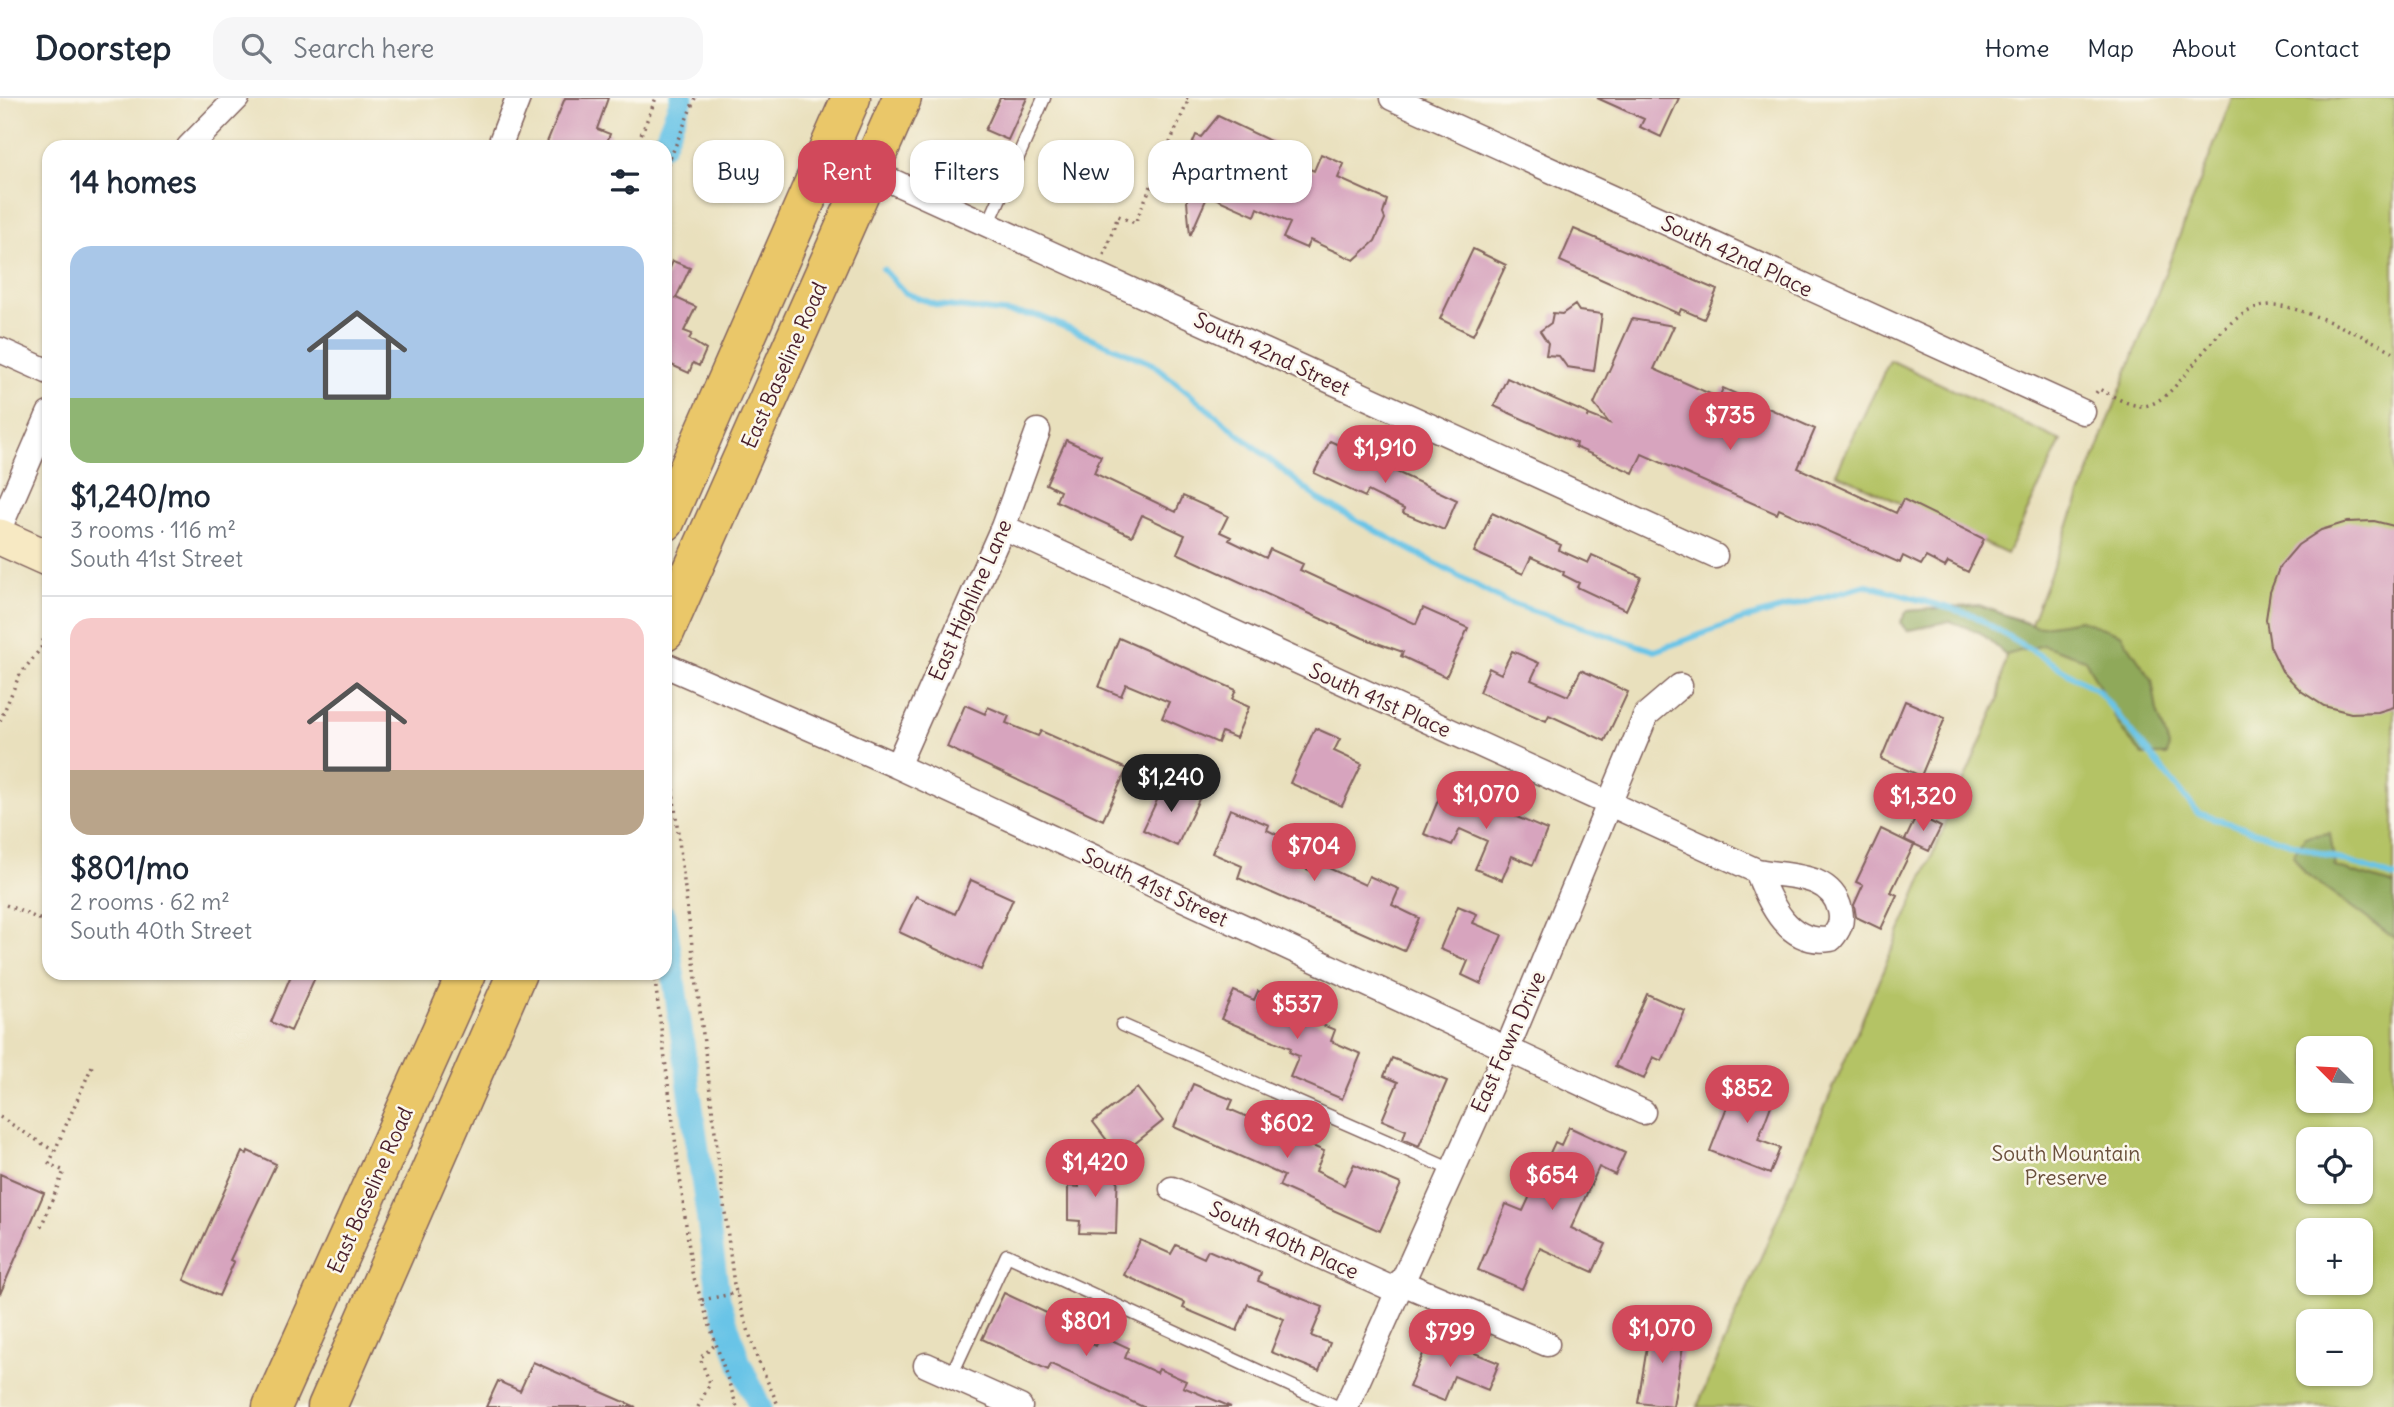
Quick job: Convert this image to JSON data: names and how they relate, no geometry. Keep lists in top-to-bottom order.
{
  "streets": {
    "main road": ["East Baseline Road"],
    "street": [
      "South 42nd Place",
      "South 42nd Street",
      "East Highline Lane",
      "South 41st Place",
      "South 41st Street",
      "East Fawn Drive",
      "South 40th Place"
    ]
  },
  "crossings": [
    ["East Highline Lane", "South 41st Place"],
    ["East Highline Lane", "South 41st Street"],
    ["South 41st Place", "East Fawn Drive"],
    ["South 41st Street", "East Fawn Drive"],
    ["East Fawn Drive", "South 40th Place"]
  ],
  "parks": ["South Mountain Preserve"],
  "north": "top left",
  "page": {
    "header": "Doorstep",
    "search": "Search here",
    "nav": [
      "Home",
      "Map",
      "About",
      "Contact"
    ],
    "chip": [
      "Buy",
      "Rent",
      "Filters",
      "New",
      "Apartment"
    ],
    "heading": "14 homes",
    "list": [
      {
        "name": "$1,240/mo",
        "note": "3 rooms · 116 m² · South 41st Street"
      },
      {
        "name": "$801/mo",
        "note": "2 rooms · 62 m² · South 40th Street"
      }
    ],
    "price": [
      "$735",
      "$1,910",
      "$1,240",
      "$1,070",
      "$1,320",
      "$704",
      "$537",
      "$852",
      "$602",
      "$1,420",
      "$654",
      "$801",
      "$1,070",
      "$799"
    ],
    "map_buttons": ["+", "−"]
  }
}
